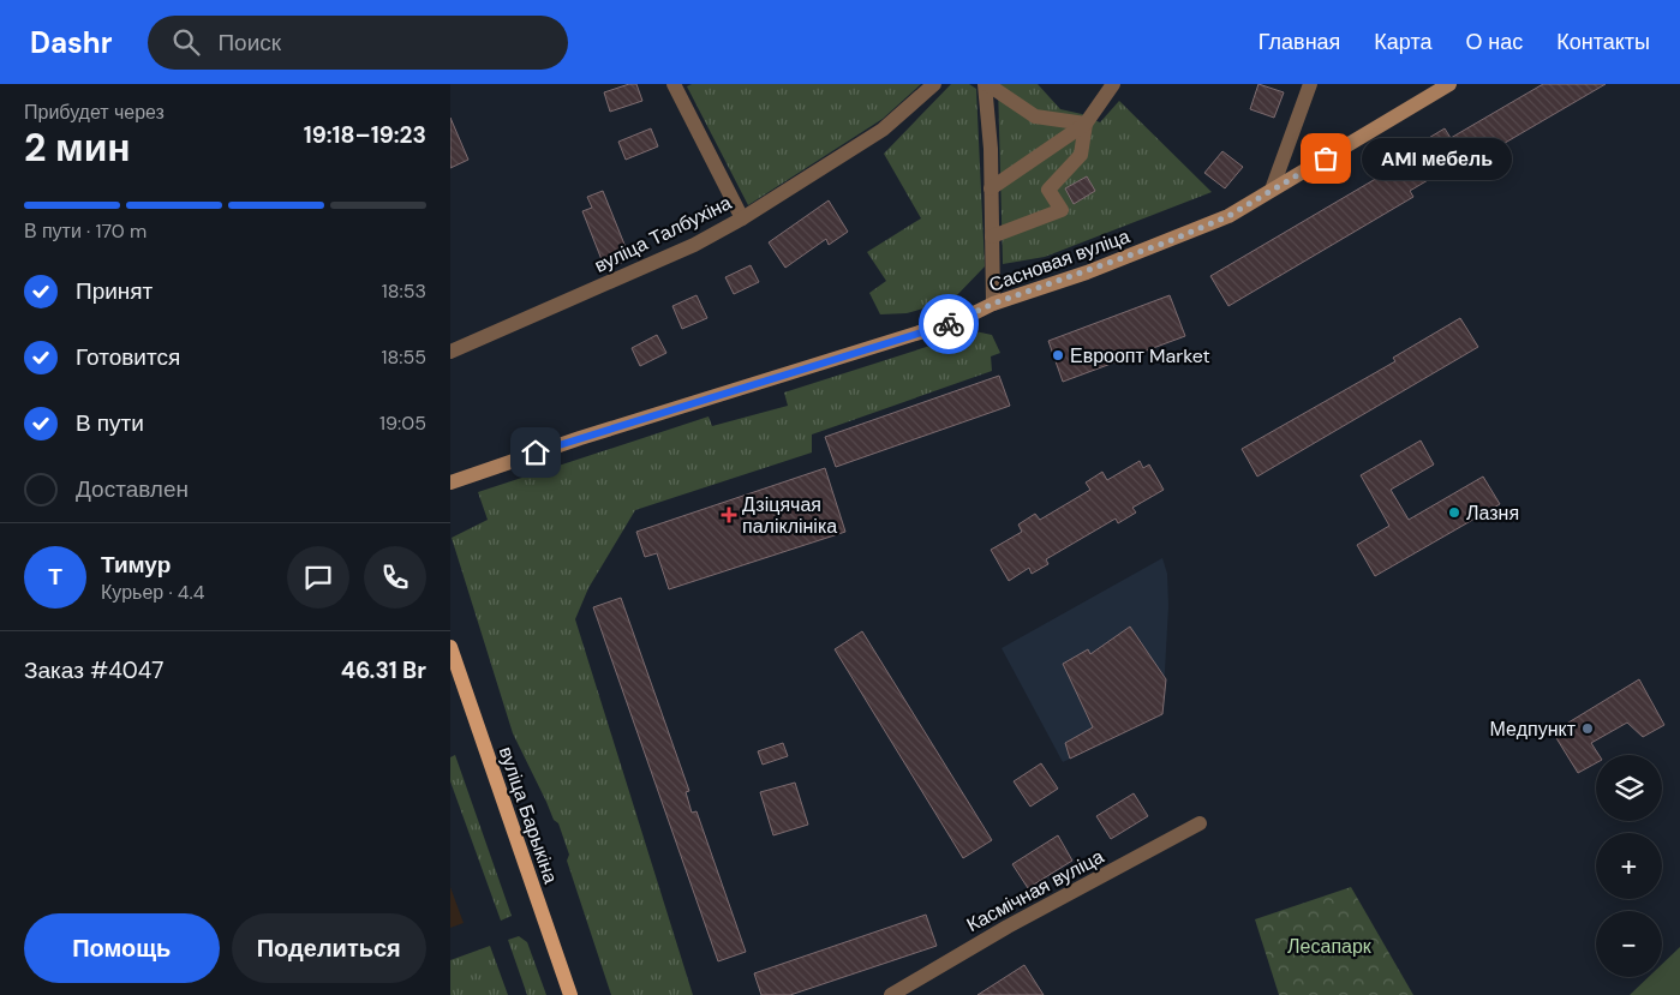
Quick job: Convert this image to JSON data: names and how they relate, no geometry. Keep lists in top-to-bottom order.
{
  "streets": {
    "main road": ["Сасновая вуліца", "вуліца Барыкіна"],
    "street": ["вуліца Талбухіна", "Касмічная вуліца"]
  },
  "parks": ["Лесапарк"],
  "places": {
    "other": [
      "AMI мебель",
      "Евроопт Market",
      "Лазня",
      "Медпункт"
    ],
    "health": ["Дзіцячая паліклініка"]
  },
  "page": {
    "header": "Dashr",
    "search": "Поиск",
    "nav": [
      "Главная",
      "Карта",
      "О нас",
      "Контакты"
    ],
    "heading": ["2 мин", "Прибудет через", "19:18–19:23"],
    "panel": [
      "Тимур",
      "Курьер · 4.4",
      "Заказ #4047",
      "46.31 Br"
    ],
    "bubble": "AMI мебель",
    "bar": "В пути · 170 m",
    "list": [
      ["Принят", "18:53"],
      ["Готовится", "18:55"],
      ["В пути", "19:05"],
      "Доставлен"
    ],
    "round": "Т",
    "map_buttons": ["+", "−"],
    "buttons": ["Помощь", "Поделиться"]
  }
}
